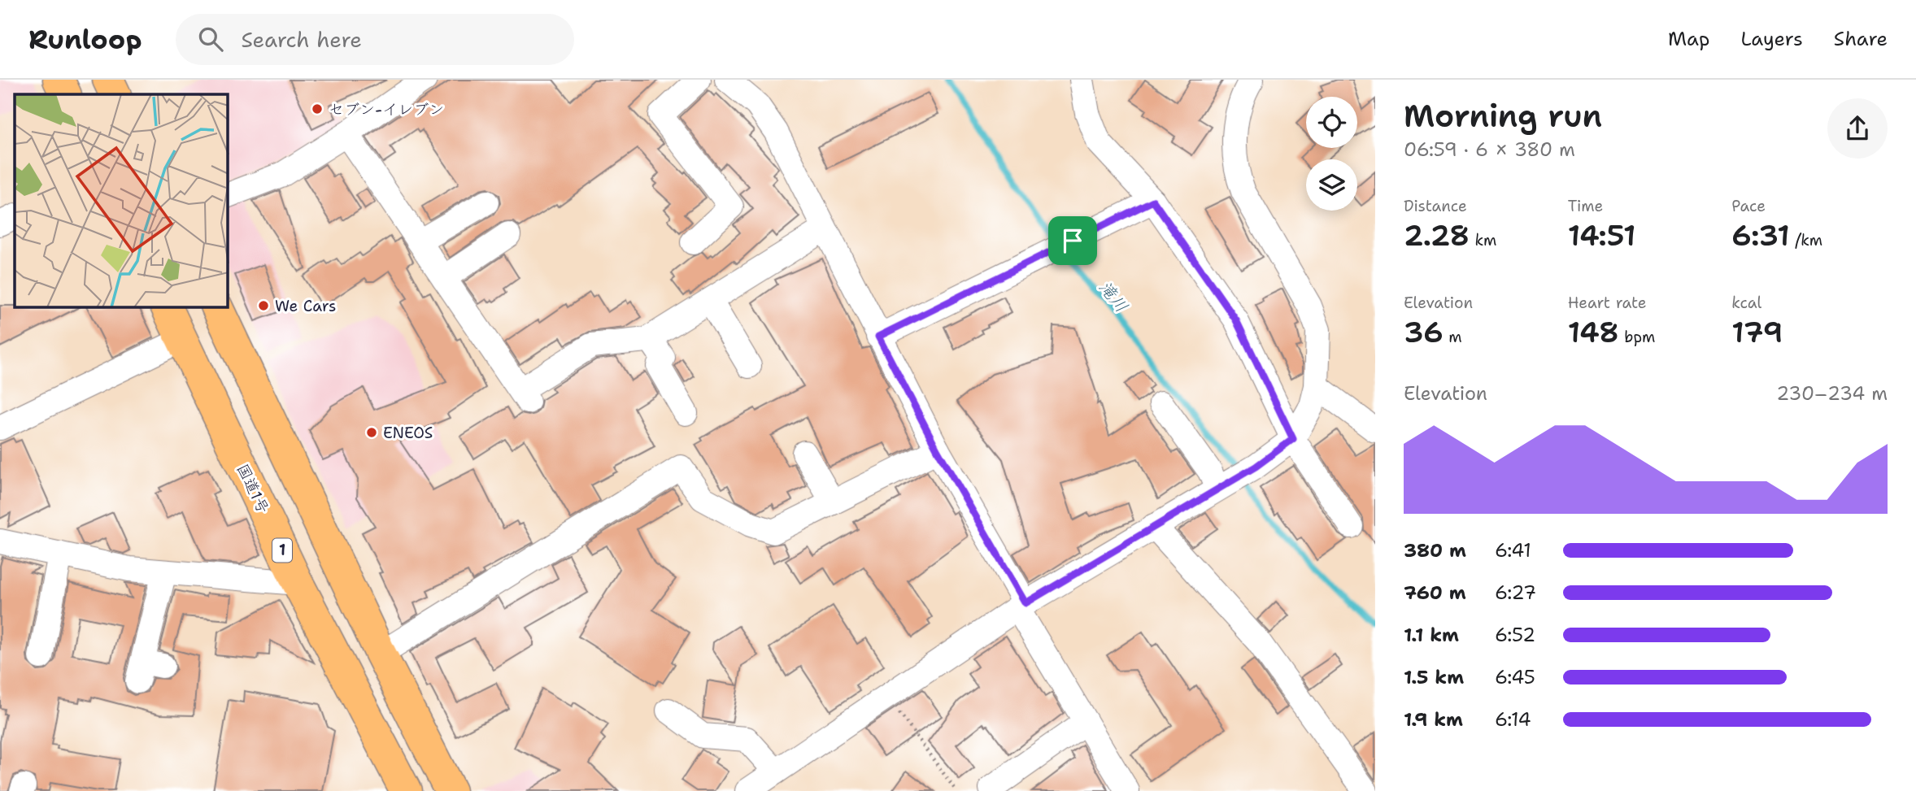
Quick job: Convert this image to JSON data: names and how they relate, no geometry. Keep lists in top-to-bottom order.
{
  "streets": {
    "highway": ["国道1号", "1"]
  },
  "water": ["滝川"],
  "places": ["セブン-イレブン", "We Cars", "ENEOS"],
  "page": {
    "header": "Runloop",
    "search": "Search here",
    "nav": ["Map", "Layers", "Share"],
    "heading": ["Morning run", "06:59 · 6 × 380 m"],
    "stats": [
      ["Distance", "2.28 km"],
      ["Time", "14:51"],
      ["Pace", "6:31 /km"],
      ["Elevation", "36 m"],
      ["Heart rate", "148 bpm"],
      ["kcal", "179"]
    ],
    "chart": ["Elevation", "230–234 m"],
    "list": [
      {
        "name": "380 m",
        "note": "6:41"
      },
      {
        "name": "760 m",
        "note": "6:27"
      },
      {
        "name": "1.1 km",
        "note": "6:52"
      },
      {
        "name": "1.5 km",
        "note": "6:45"
      },
      {
        "name": "1.9 km",
        "note": "6:14"
      }
    ]
  }
}
